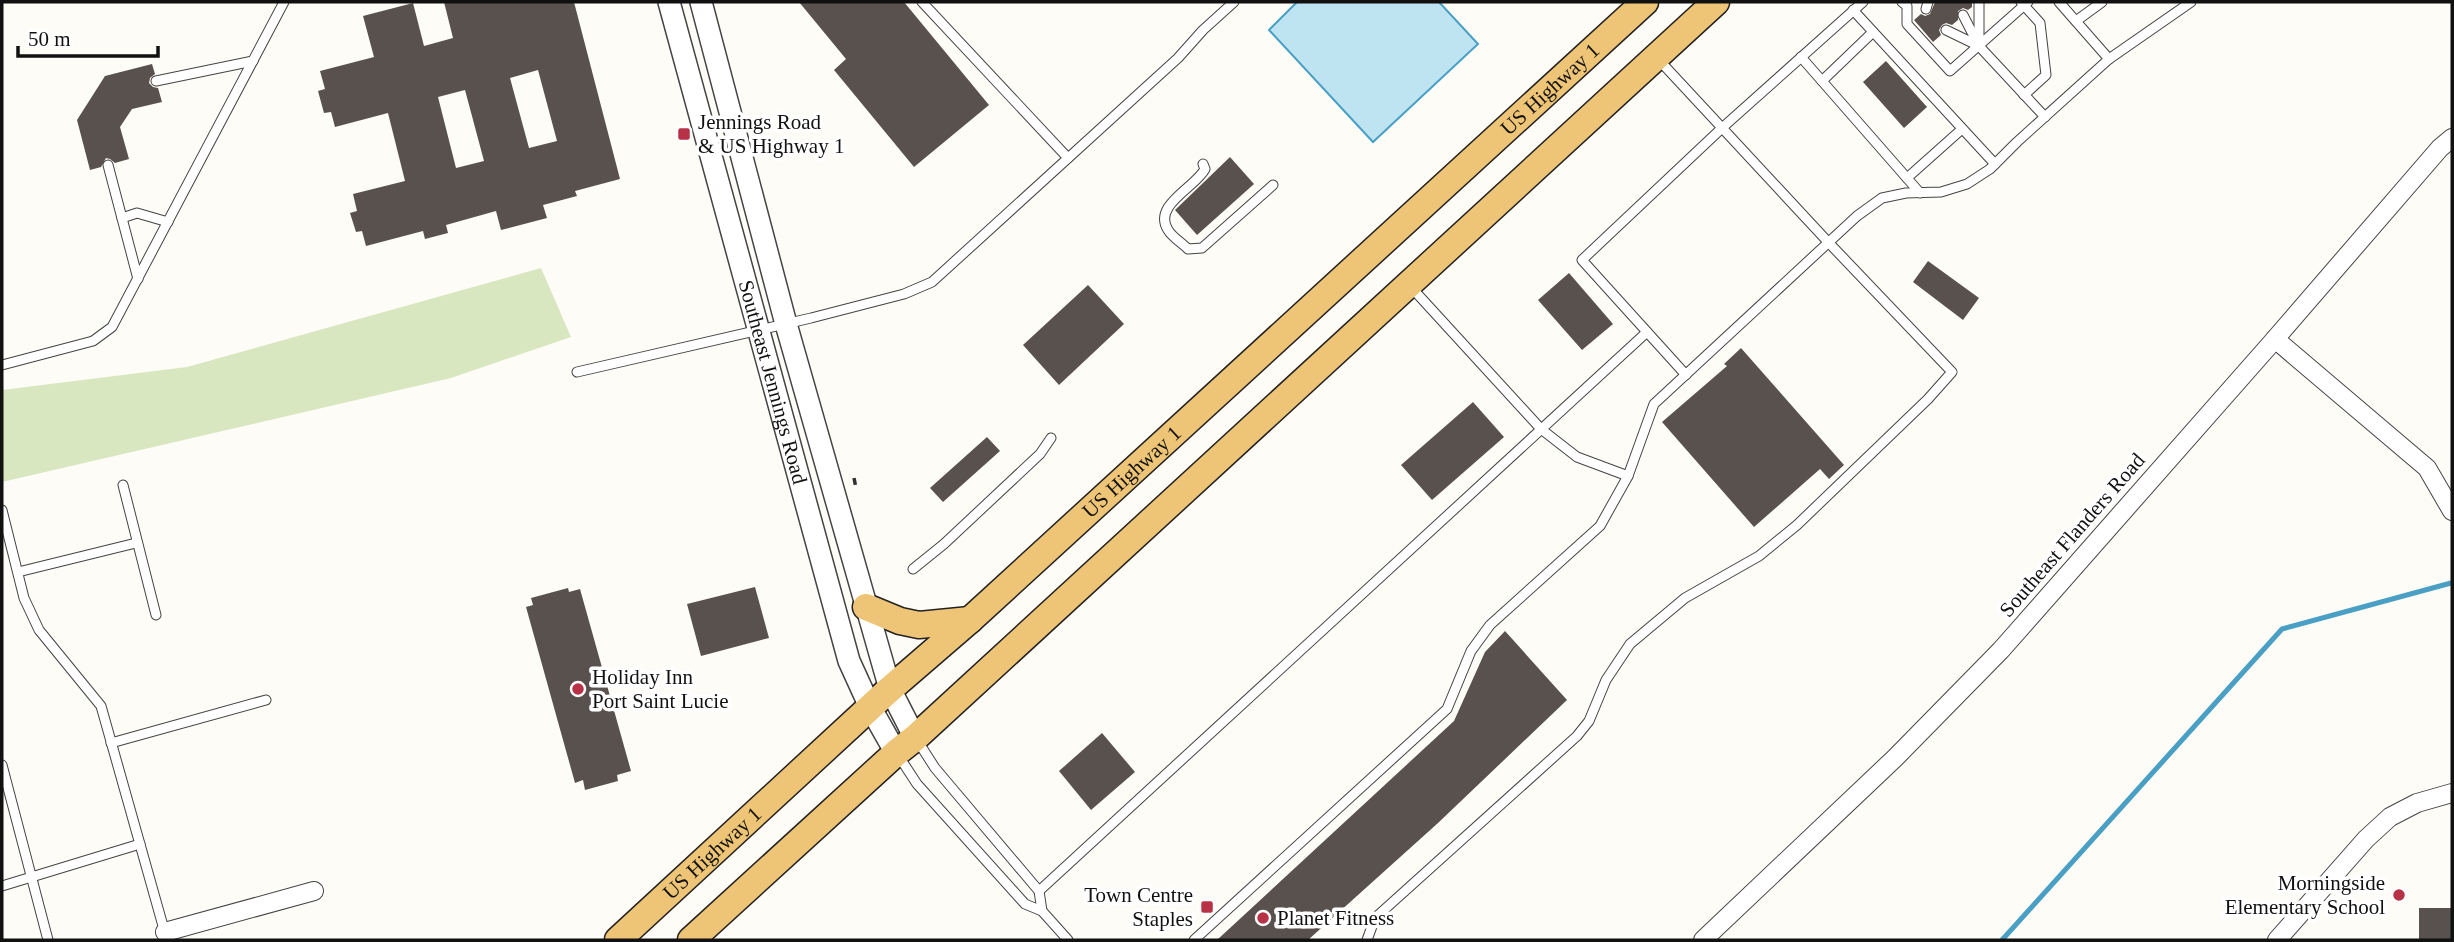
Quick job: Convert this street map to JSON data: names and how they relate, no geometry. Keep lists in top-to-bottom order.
{
  "streets": {
    "main road": ["US Highway 1"],
    "street": ["Southeast Jennings Road", "Southeast Flanders Road"]
  },
  "crossings": [
    ["US Highway 1", "Southeast Jennings Road"]
  ],
  "places": {
    "transit": ["Jennings Road & US Highway 1", "Town Centre Staples"],
    "other": ["Holiday Inn Port Saint Lucie", "Morningside Elementary School", "Planet Fitness"]
  },
  "scale_bar": "50 m"
}
